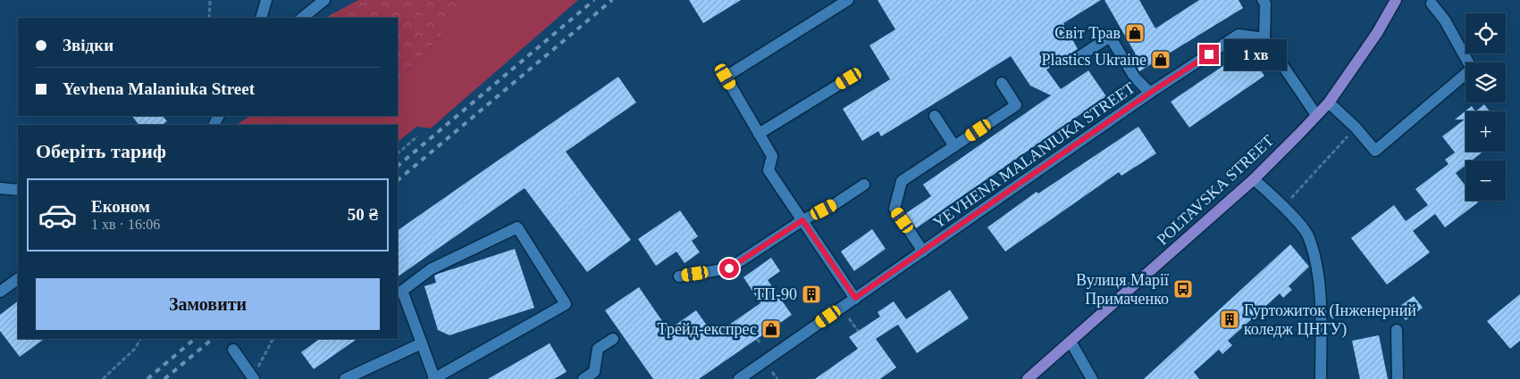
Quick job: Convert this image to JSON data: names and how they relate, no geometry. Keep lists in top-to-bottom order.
{
  "streets": {
    "main road": ["POLTAVSKA STREET"],
    "street": ["YEVHENA MALANIUKA STREET"]
  },
  "places": {
    "shop": ["Світ Трав", "Plastics Ukraine", "Трейд-експрес"],
    "bus stop": ["Вулиця Марії Примаченко"],
    "building": ["ТП-90", "Гуртожиток (Інженерний коледж ЦНТУ)"]
  },
  "page": {
    "map_buttons": ["+", "−"],
    "banner": ["Звідки", "Yevhena Malaniuka Street"],
    "bubble": "1 хв",
    "heading": "Оберіть тариф",
    "list": [
      {
        "name": "Економ",
        "note": "1 хв · 16:06",
        "value": "50 ₴"
      }
    ],
    "buttons": "Замовити"
  }
}
